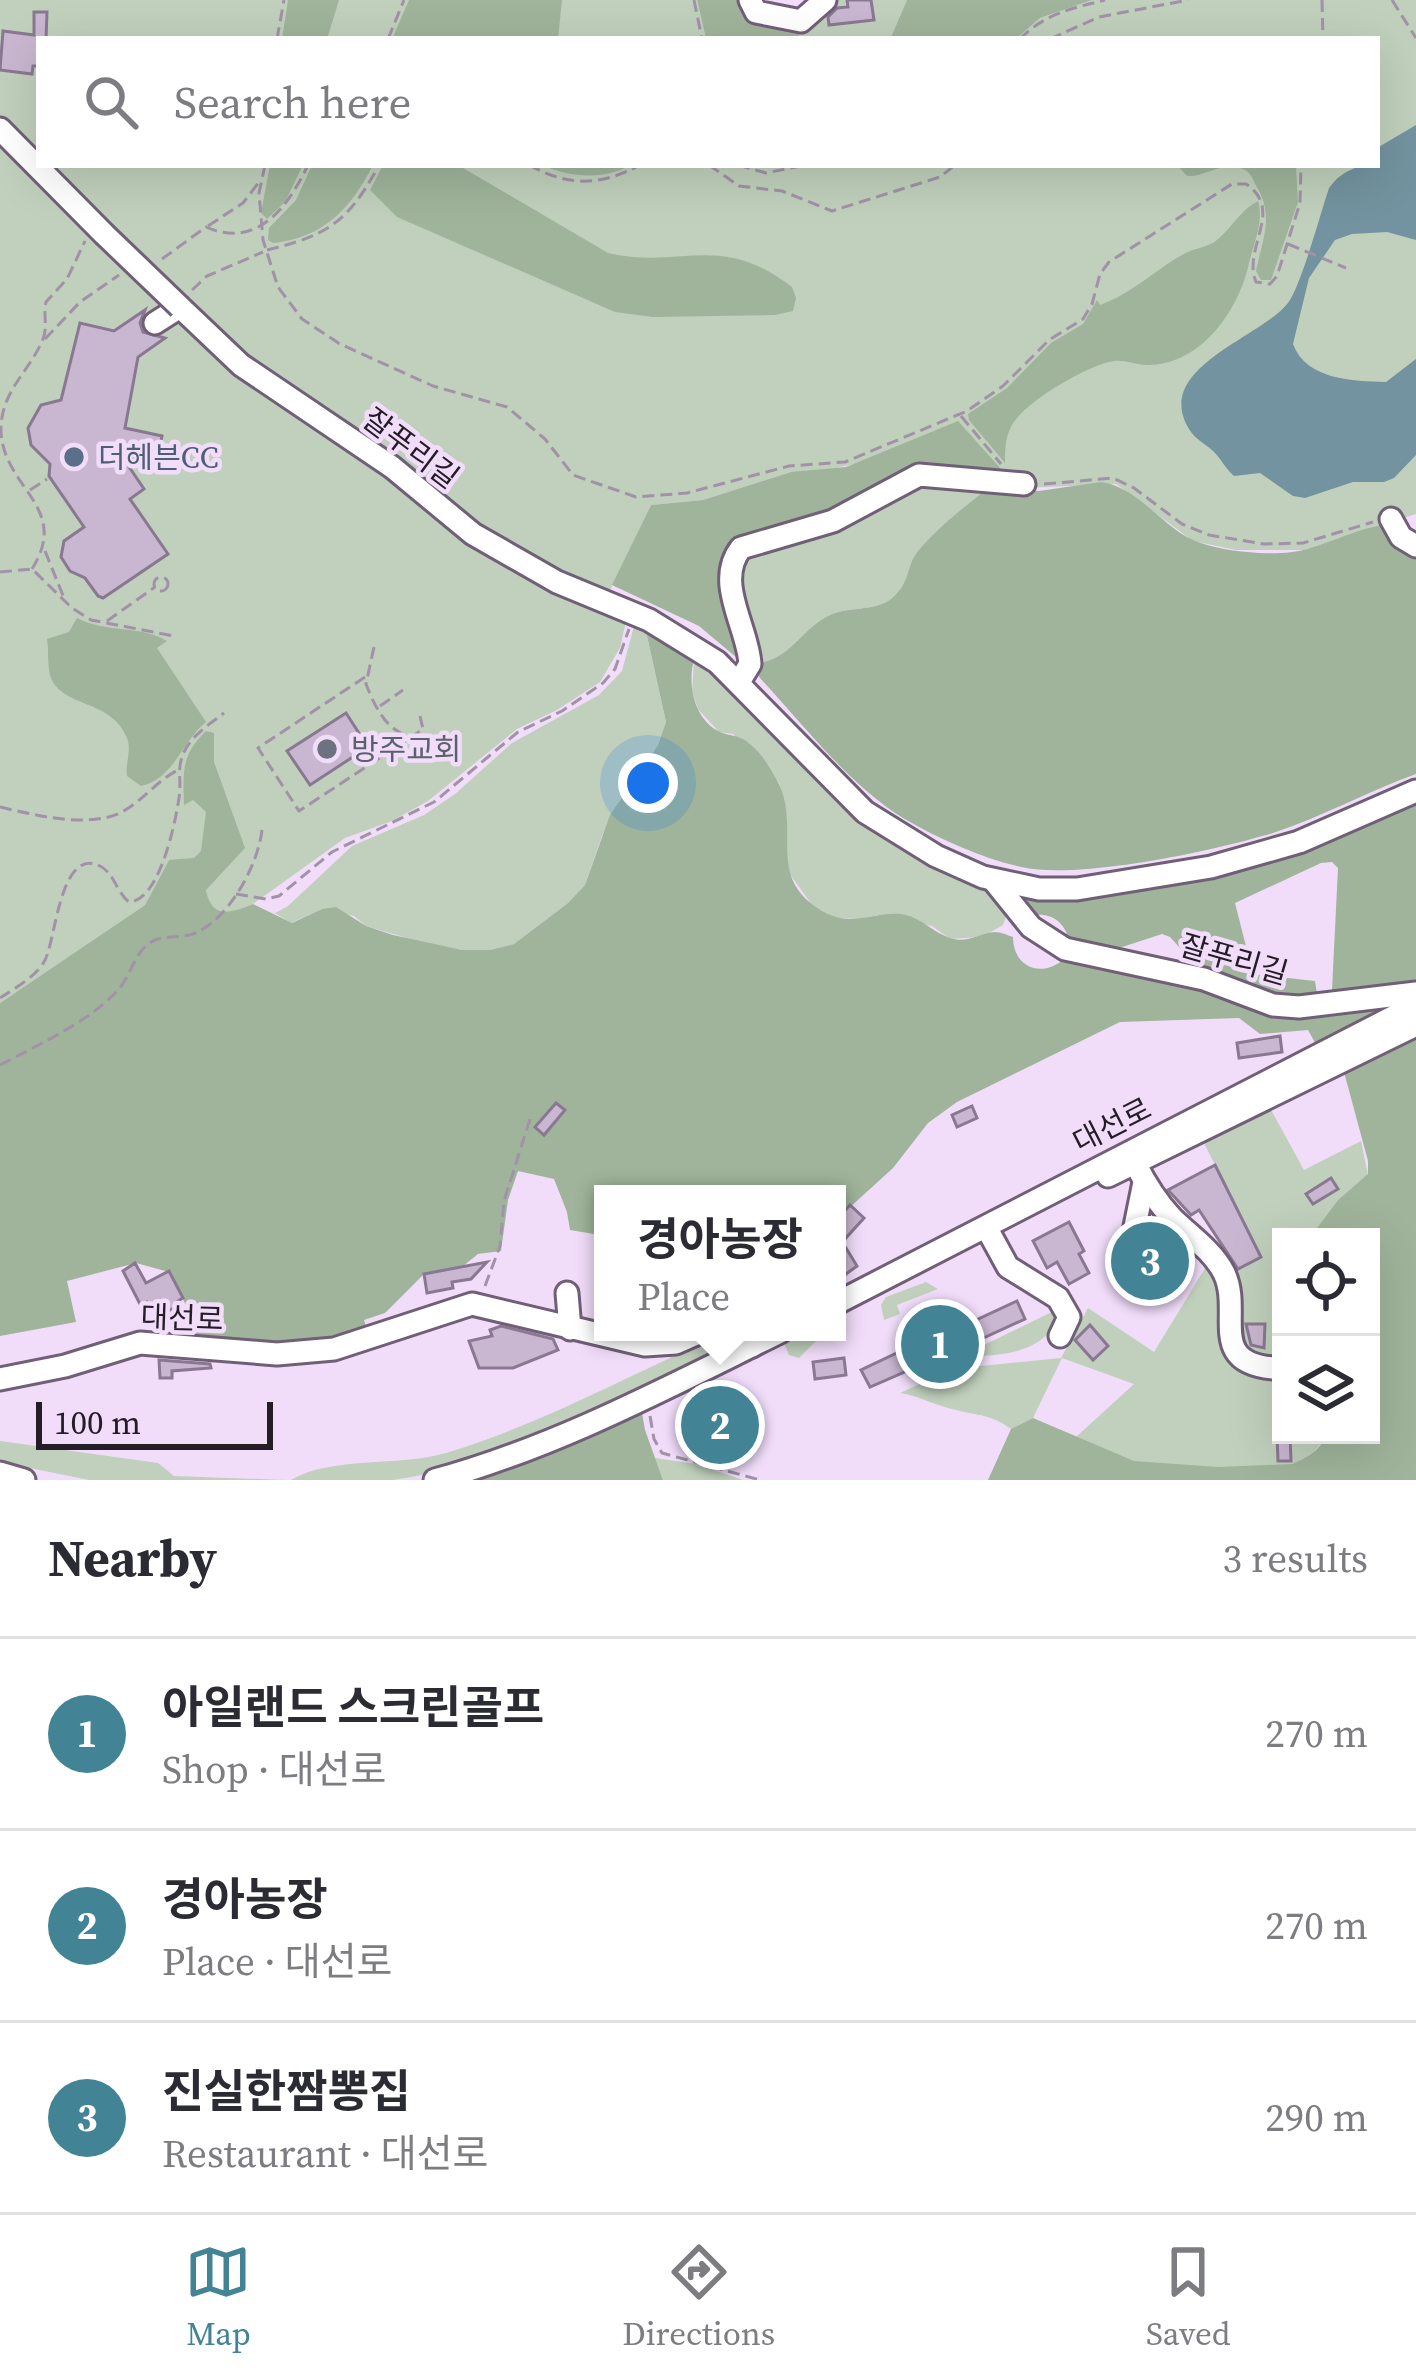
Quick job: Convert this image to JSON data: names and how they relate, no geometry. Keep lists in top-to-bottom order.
{
  "streets": {
    "street": ["잘푸리길", "대선로"]
  },
  "places": ["더헤븐CC", "방주교회"],
  "scale_bar": "100 m",
  "page": {
    "search": "Search here",
    "popup": ["경아농장", "Place"],
    "pins": ["3", "1", "2"],
    "scale": "100 m",
    "heading": ["Nearby", "3 results"],
    "list": [
      {
        "mark": "1",
        "name": "아일랜드 스크린골프",
        "note": "Shop · 대선로",
        "value": "270 m"
      },
      {
        "mark": "2",
        "name": "경아농장",
        "note": "Place · 대선로",
        "value": "270 m"
      },
      {
        "mark": "3",
        "name": "진실한짬뽕집",
        "note": "Restaurant · 대선로",
        "value": "290 m"
      }
    ],
    "nav": ["Map", "Directions", "Saved"]
  }
}
